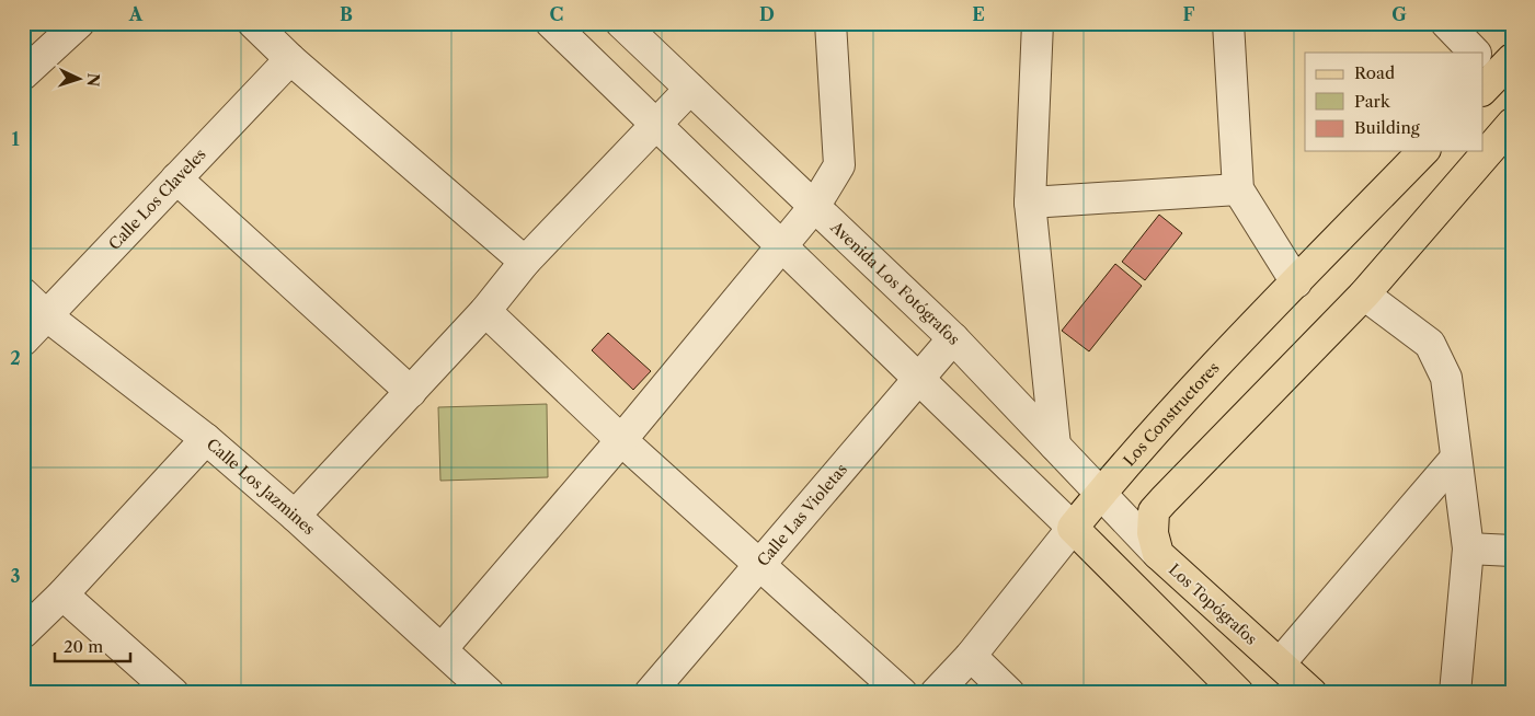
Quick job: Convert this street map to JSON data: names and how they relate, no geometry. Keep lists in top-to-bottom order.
{
  "streets": {
    "main road": ["Los Constructores", "Los Topógrafos"],
    "street": [
      "Calle Los Claveles",
      "Avenida Los Fotógrafos",
      "Calle Los Jazmines",
      "Calle Las Violetas"
    ]
  },
  "crossings": [
    ["Calle Los Claveles", "Calle Los Jazmines"],
    ["Avenida Los Fotógrafos", "Los Constructores"],
    ["Avenida Los Fotógrafos", "Calle Las Violetas"],
    ["Avenida Los Fotógrafos", "Los Topógrafos"]
  ],
  "legend": ["Road", "Park", "Building"],
  "scale_bar": "20 m",
  "north": "right",
  "grid": {
    "columns": [
      "A",
      "B",
      "C",
      "D",
      "E",
      "F",
      "G"
    ],
    "rows": ["1", "2", "3"]
  }
}
